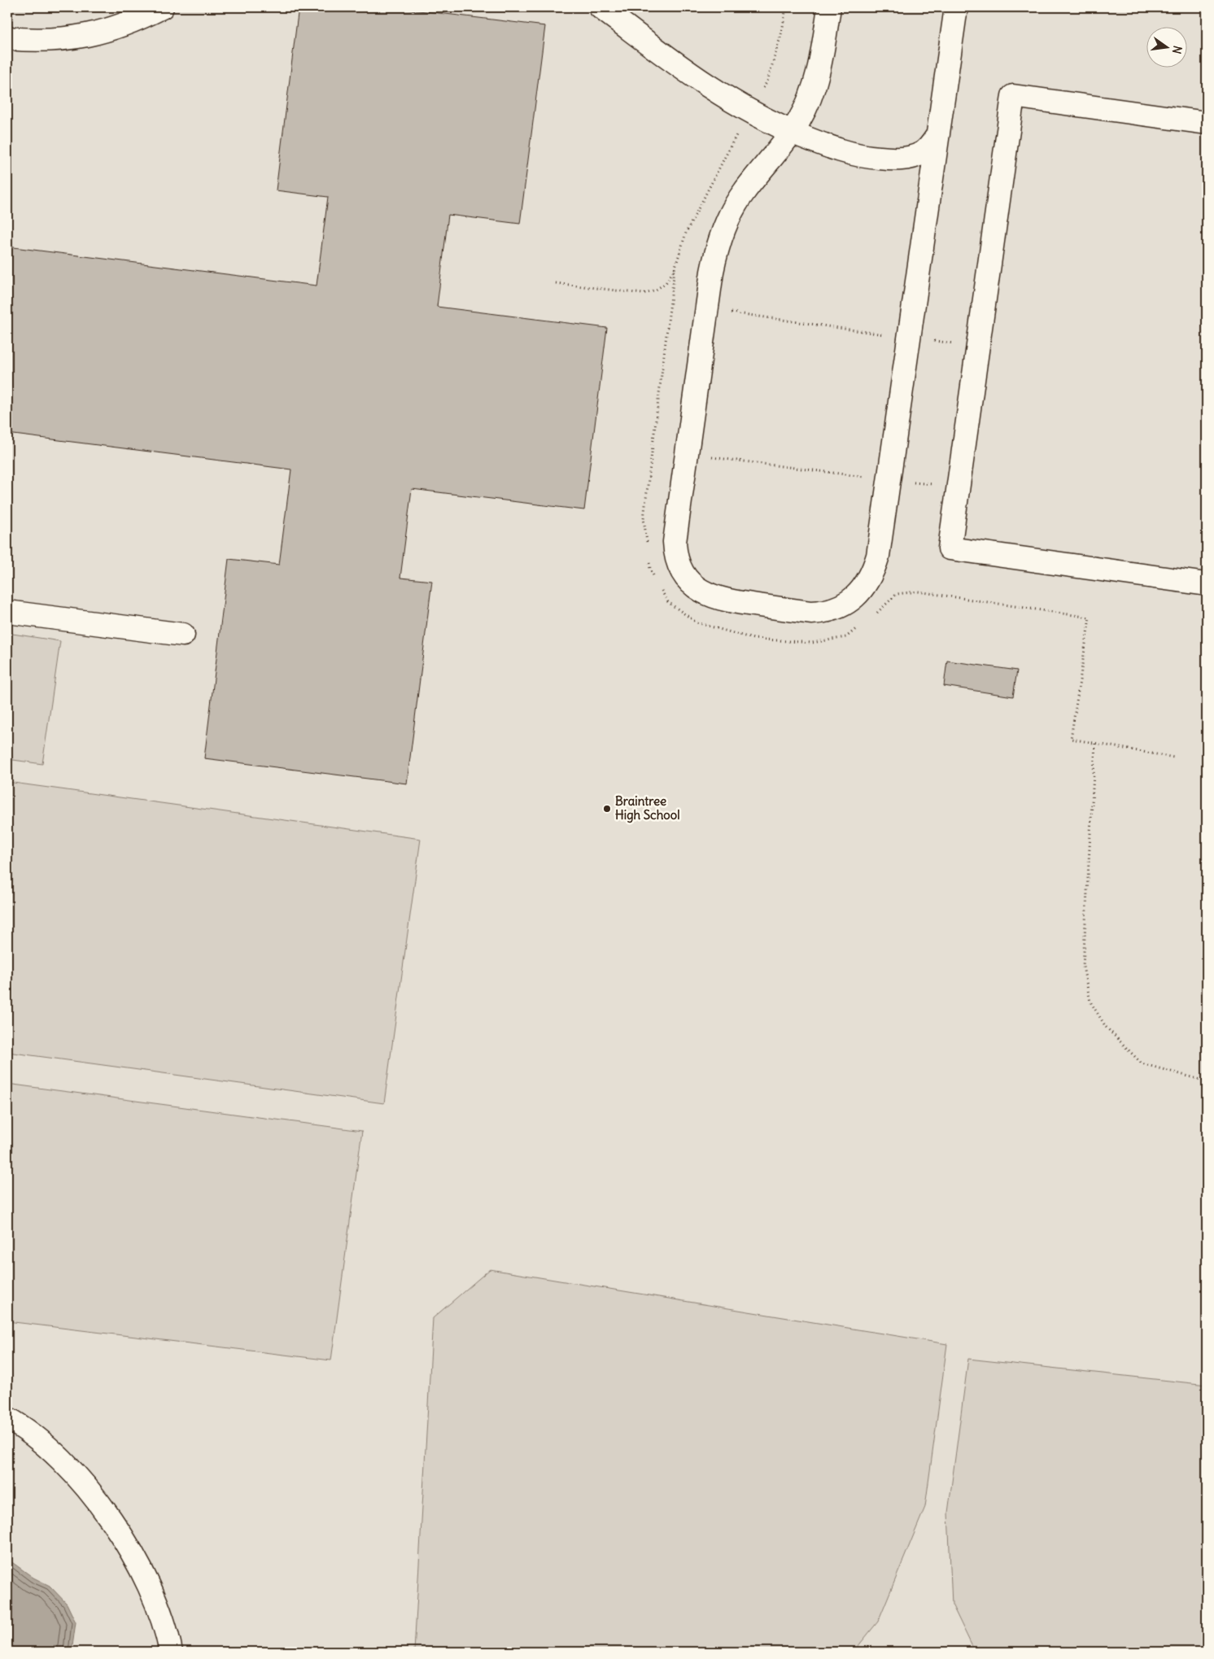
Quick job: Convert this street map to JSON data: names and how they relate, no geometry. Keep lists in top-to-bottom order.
{
  "places": ["Braintree High School"],
  "north": "right"
}
